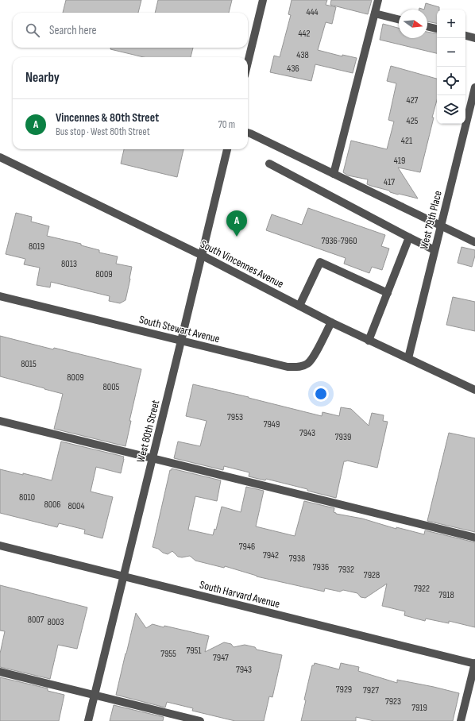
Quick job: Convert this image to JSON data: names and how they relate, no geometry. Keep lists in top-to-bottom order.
{
  "streets": {
    "street": [
      "West 79th Place",
      "South Vincennes Avenue",
      "South Stewart Avenue",
      "West 80th Street",
      "South Harvard Avenue"
    ]
  },
  "crossings": [
    ["West 79th Place", "South Vincennes Avenue"],
    ["South Vincennes Avenue", "South Stewart Avenue"],
    ["South Vincennes Avenue", "West 80th Street"],
    ["South Stewart Avenue", "West 80th Street"],
    ["West 80th Street", "South Harvard Avenue"]
  ],
  "house_numbers": [
    "444",
    "442",
    "438",
    "436",
    "427",
    "425",
    "421",
    "419",
    "417",
    "7936-7960",
    "8019",
    "8013",
    "8009",
    "8015",
    "8009",
    "8005",
    "7953",
    "7949",
    "7943",
    "7939",
    "8010",
    "8006",
    "8004",
    "7946",
    "7942",
    "7938",
    "7936",
    "7932",
    "7928",
    "7922",
    "7918",
    "8007",
    "8003",
    "7951",
    "7955",
    "7947",
    "7943",
    "7929",
    "7927",
    "7923",
    "7919"
  ],
  "north": "right",
  "page": {
    "map_buttons": ["+", "−"],
    "search": "Search here",
    "heading": "Nearby",
    "list": [
      {
        "mark": "A",
        "name": "Vincennes & 80th Street",
        "note": "Bus stop · West 80th Street",
        "value": "70 m"
      }
    ],
    "pins": "A"
  }
}
